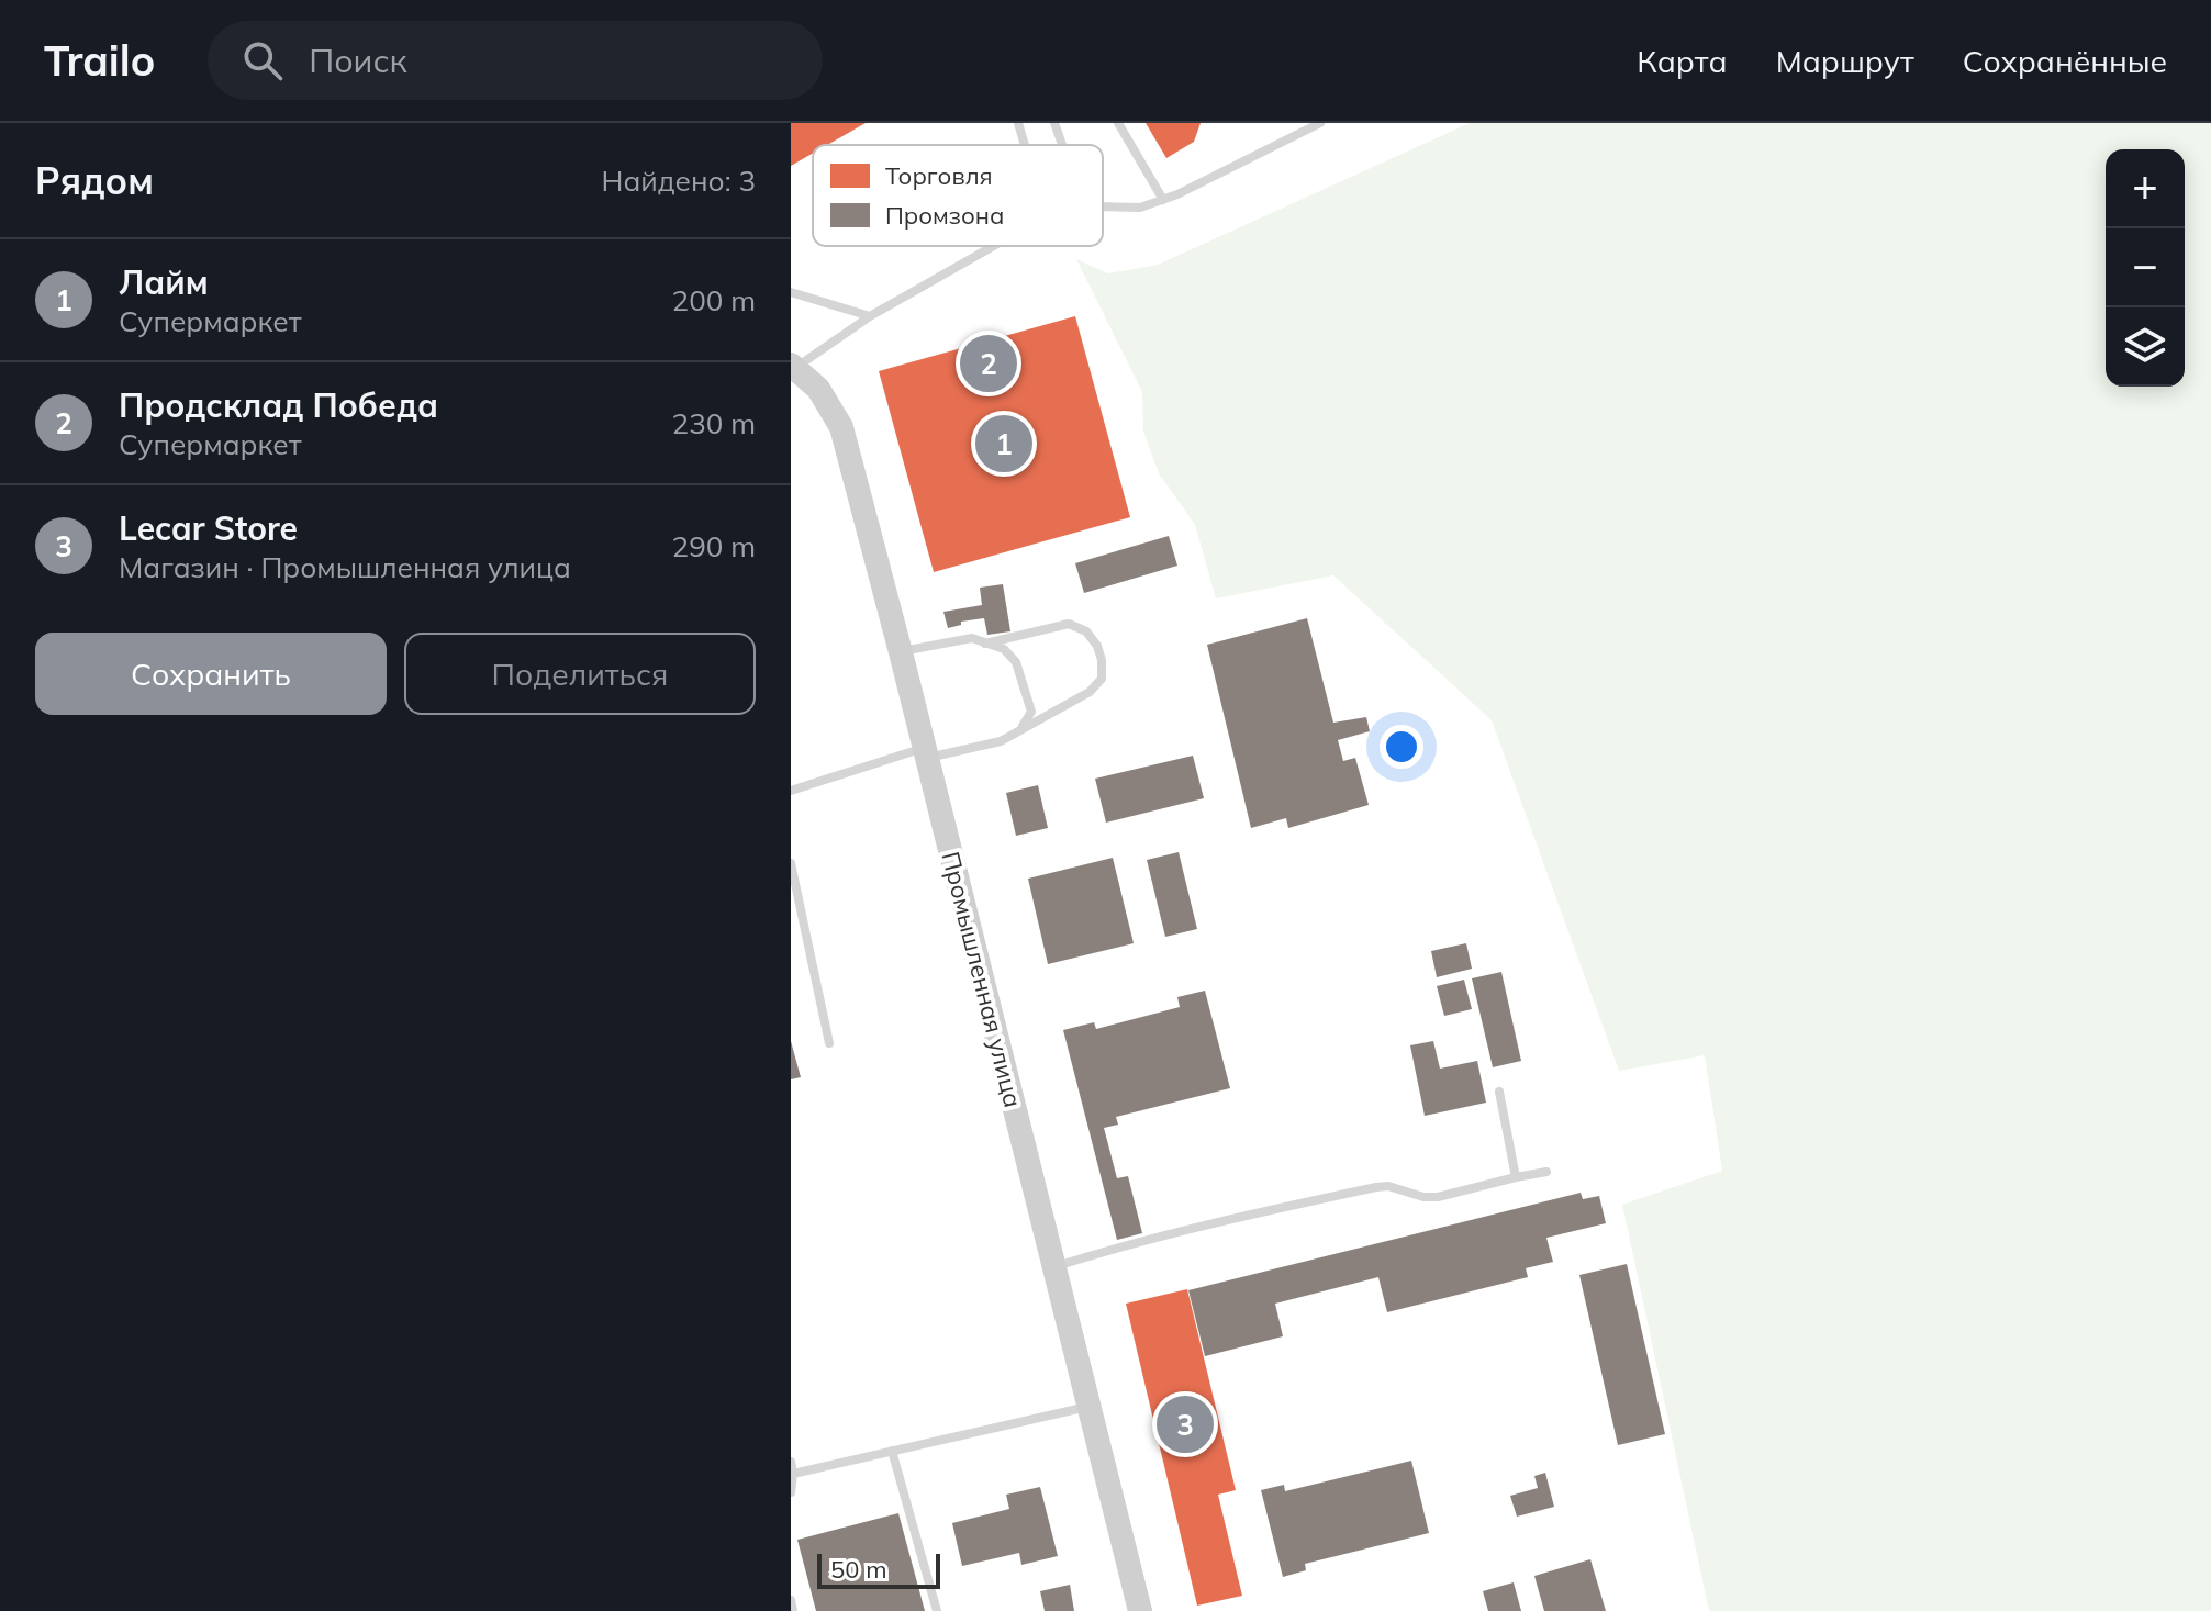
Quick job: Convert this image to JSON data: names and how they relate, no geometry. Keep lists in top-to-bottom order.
{
  "streets": {
    "main road": ["Промышленная улица"]
  },
  "legend": ["Торговля", "Промзона"],
  "scale_bar": "50 m",
  "page": {
    "header": "Trailo",
    "search": "Поиск",
    "nav": ["Карта", "Маршрут", "Сохранённые"],
    "heading": ["Рядом", "Найдено: 3"],
    "map_buttons": ["+", "−"],
    "list": [
      {
        "mark": "1",
        "name": "Лайм",
        "note": "Супермаркет",
        "value": "200 m"
      },
      {
        "mark": "2",
        "name": "Продсклад Победа",
        "note": "Супермаркет",
        "value": "230 m"
      },
      {
        "mark": "3",
        "name": "Lecar Store",
        "note": "Магазин · Промышленная улица",
        "value": "290 m"
      }
    ],
    "pins": ["2", "1", "3"],
    "buttons": ["Сохранить", "Поделиться"],
    "scale": "50 m"
  }
}
